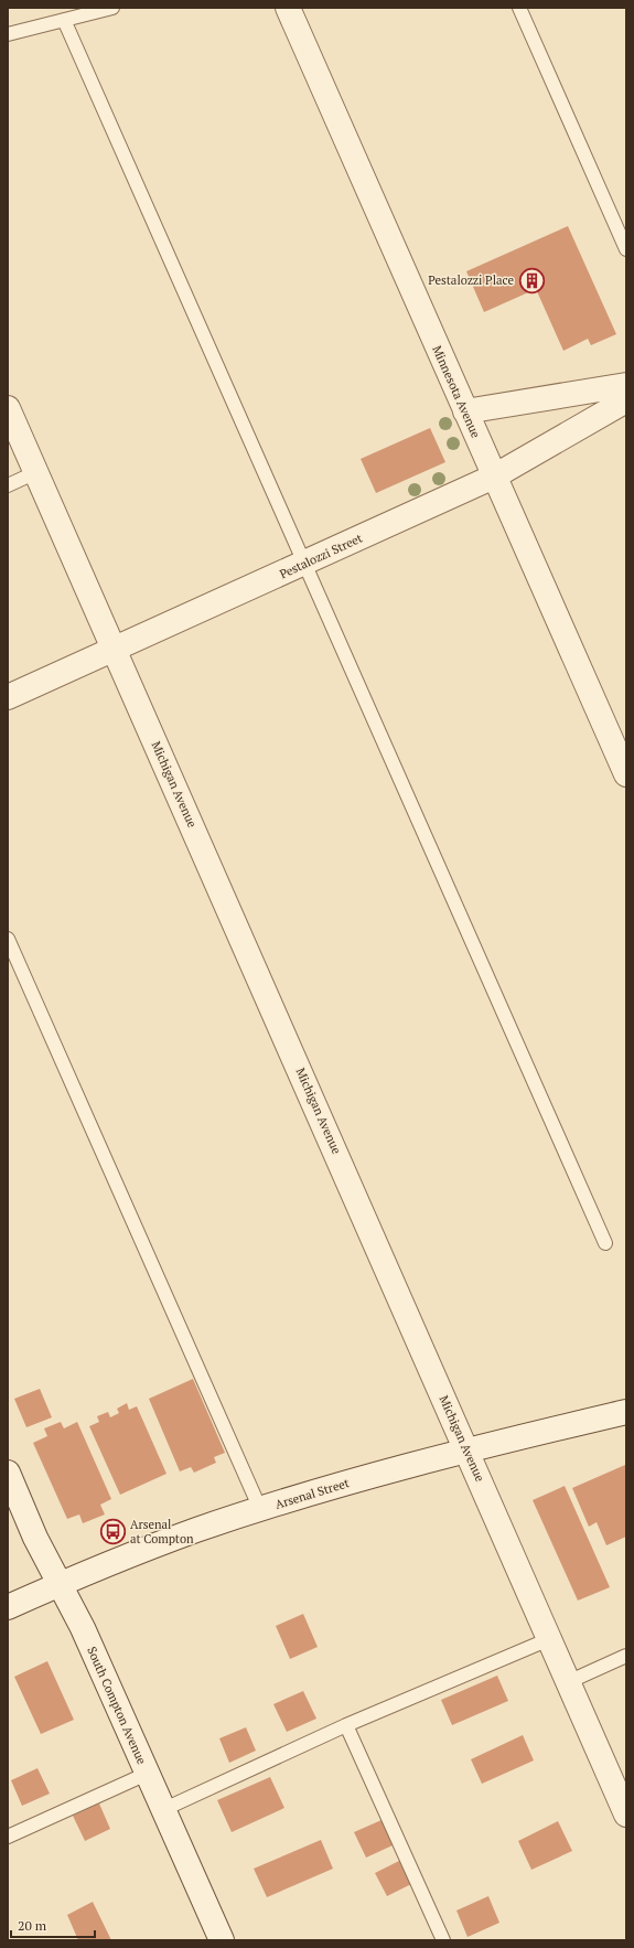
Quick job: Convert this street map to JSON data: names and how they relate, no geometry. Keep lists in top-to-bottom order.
{
  "streets": {
    "street": [
      "Minnesota Avenue",
      "Pestalozzi Street",
      "Michigan Avenue",
      "Arsenal Street",
      "South Compton Avenue"
    ]
  },
  "crossings": [
    ["Minnesota Avenue", "Pestalozzi Street"],
    ["Pestalozzi Street", "Michigan Avenue"],
    ["Michigan Avenue", "Arsenal Street"],
    ["Arsenal Street", "South Compton Avenue"]
  ],
  "places": {
    "building": ["Pestalozzi Place"],
    "bus stop": ["Arsenal at Compton"]
  },
  "scale_bar": "20 m"
}
